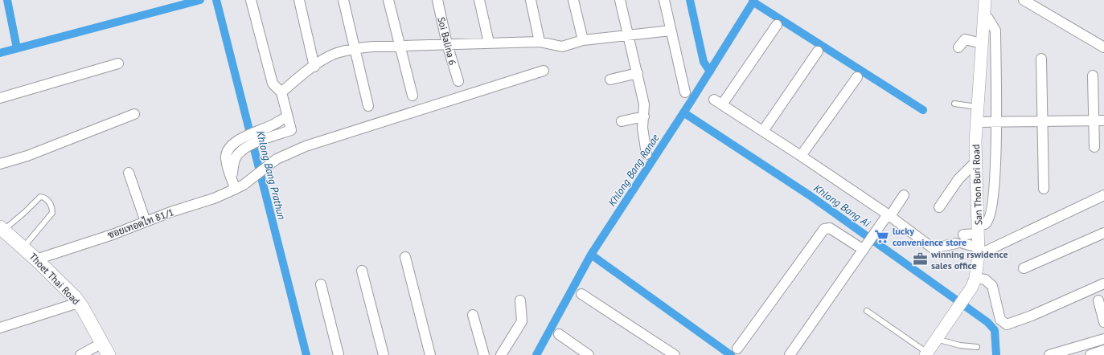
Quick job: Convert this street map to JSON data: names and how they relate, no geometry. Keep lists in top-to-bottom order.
{
  "streets": {
    "main road": ["Thoet Thai Road"],
    "street": ["Soi Balina 6", "San Thon Buri Road", "ซอยเทอดไท 81/1"]
  },
  "crossings": [
    ["ซอยเทอดไท 81/1", "Thoet Thai Road"]
  ],
  "water": ["Khlong Bang Ranae", "Khlong Bang Prathun", "Khlong Bang Ai"],
  "places": {
    "supermarket": ["lucky convenience store"],
    "office": ["winning rswidence sales office"]
  }
}
